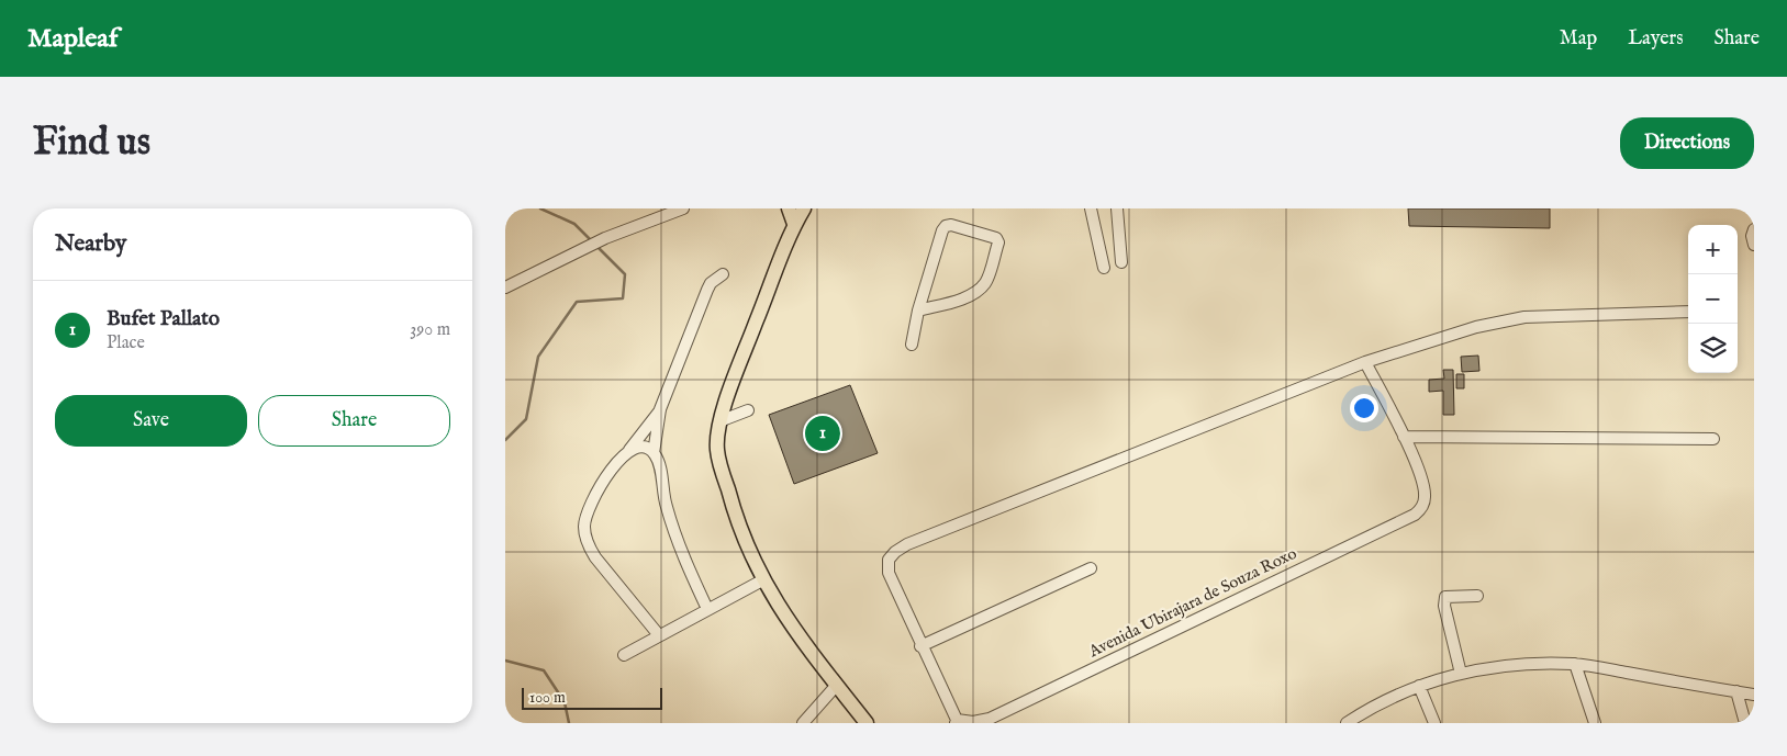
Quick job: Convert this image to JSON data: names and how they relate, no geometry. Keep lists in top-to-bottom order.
{
  "streets": {
    "street": ["Avenida Ubirajara de Souza Roxo"]
  },
  "scale_bar": "100 m",
  "page": {
    "header": "Mapleaf",
    "nav": ["Map", "Layers", "Share"],
    "buttons": [
      "Directions",
      ["Save", "Share"]
    ],
    "title": "Find us",
    "heading": "Nearby",
    "map_buttons": ["+", "−"],
    "list": [
      {
        "mark": "1",
        "name": "Bufet Pallato",
        "note": "Place",
        "value": "390 m"
      }
    ],
    "pins": "1",
    "scale": "100 m"
  }
}
